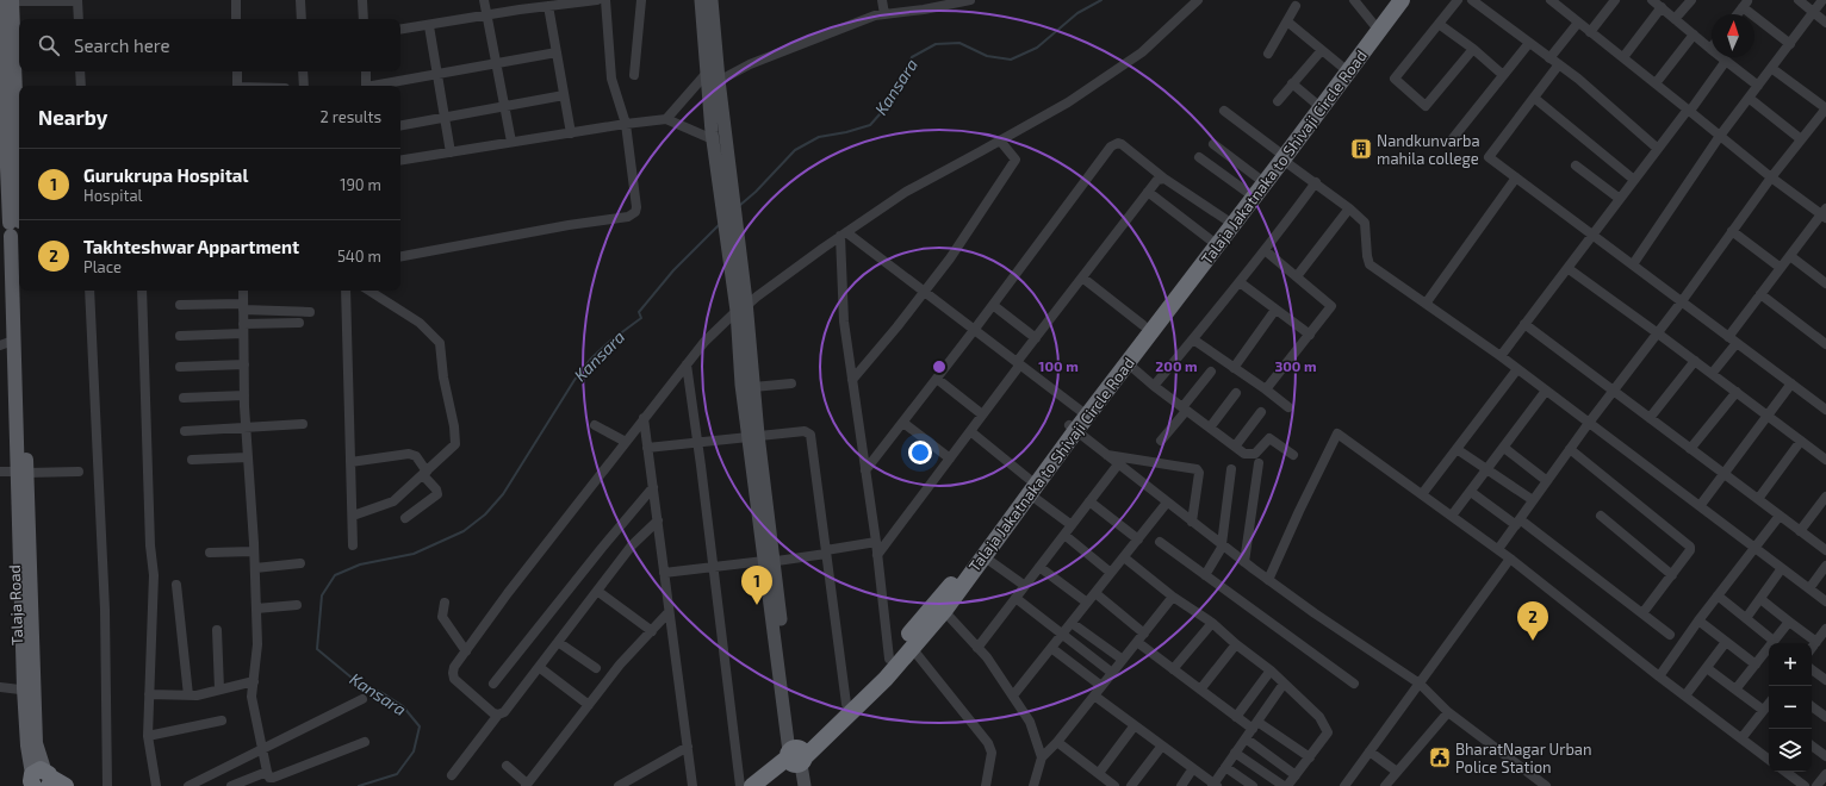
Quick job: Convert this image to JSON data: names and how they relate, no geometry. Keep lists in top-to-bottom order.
{
  "streets": {
    "highway": ["Talaja Jakatnaka to Shivaji Circle Road"],
    "main road": ["Talaja Road"]
  },
  "water": ["Kansara"],
  "places": {
    "building": ["Nandkunvarba mahila college"],
    "public building": ["BharatNagar Urban Police Station"]
  },
  "north": "top",
  "page": {
    "search": "Search here",
    "heading": ["Nearby", "2 results"],
    "list": [
      {
        "mark": "1",
        "name": "Gurukrupa Hospital",
        "note": "Hospital",
        "value": "190 m"
      },
      {
        "mark": "2",
        "name": "Takhteshwar Appartment",
        "note": "Place",
        "value": "540 m"
      }
    ],
    "pins": ["1", "2"],
    "map_buttons": ["+", "−"]
  },
  "rings": ["100 m", "200 m", "300 m"]
}
